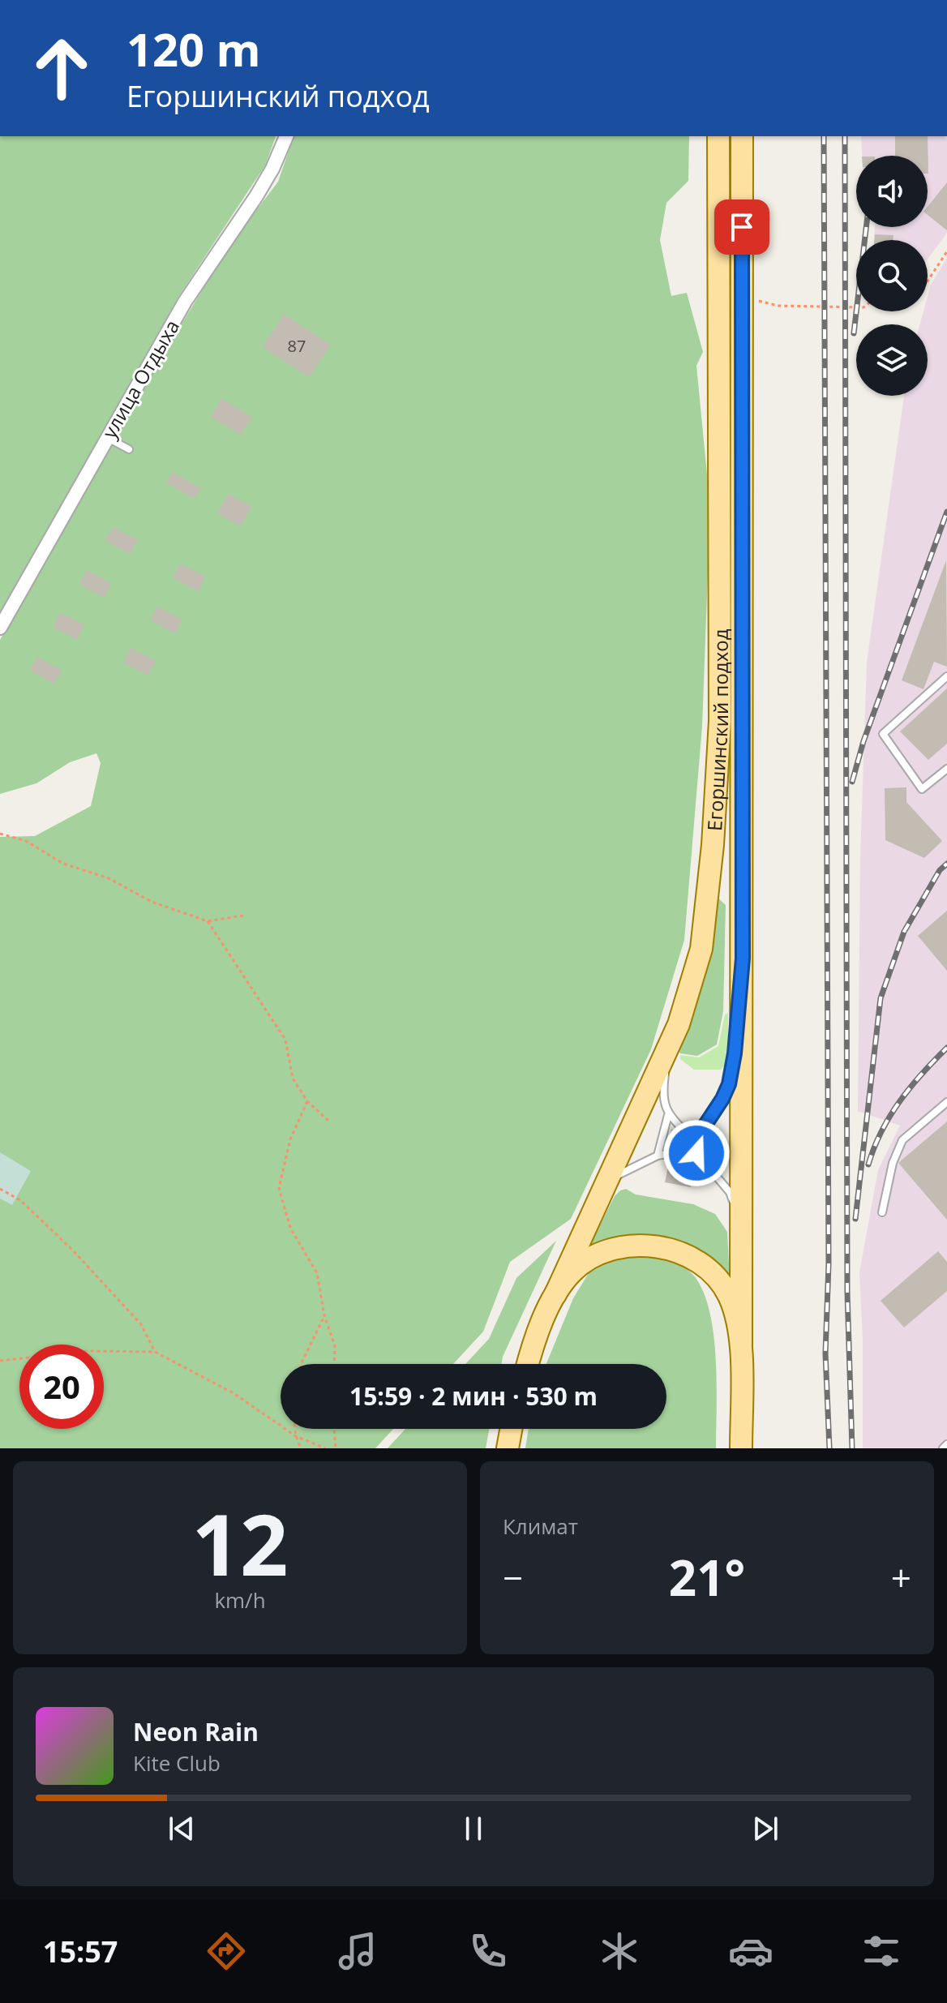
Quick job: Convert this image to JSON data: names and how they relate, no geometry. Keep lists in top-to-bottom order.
{
  "streets": {
    "main road": ["Егоршинский подход"],
    "street": ["улица Отдыха"]
  },
  "house_numbers": ["87"],
  "page": {
    "turn": ["120 m", "Егоршинский подход"],
    "limit": "20",
    "trip": "15:59 · 2 мин · 530 m",
    "tile": [
      ["12", "km/h"],
      "Климат"
    ],
    "heat": ["−", "21°", "+"],
    "song": ["Neon Rain", "Kite Club"],
    "tabs": "15:57"
  }
}
